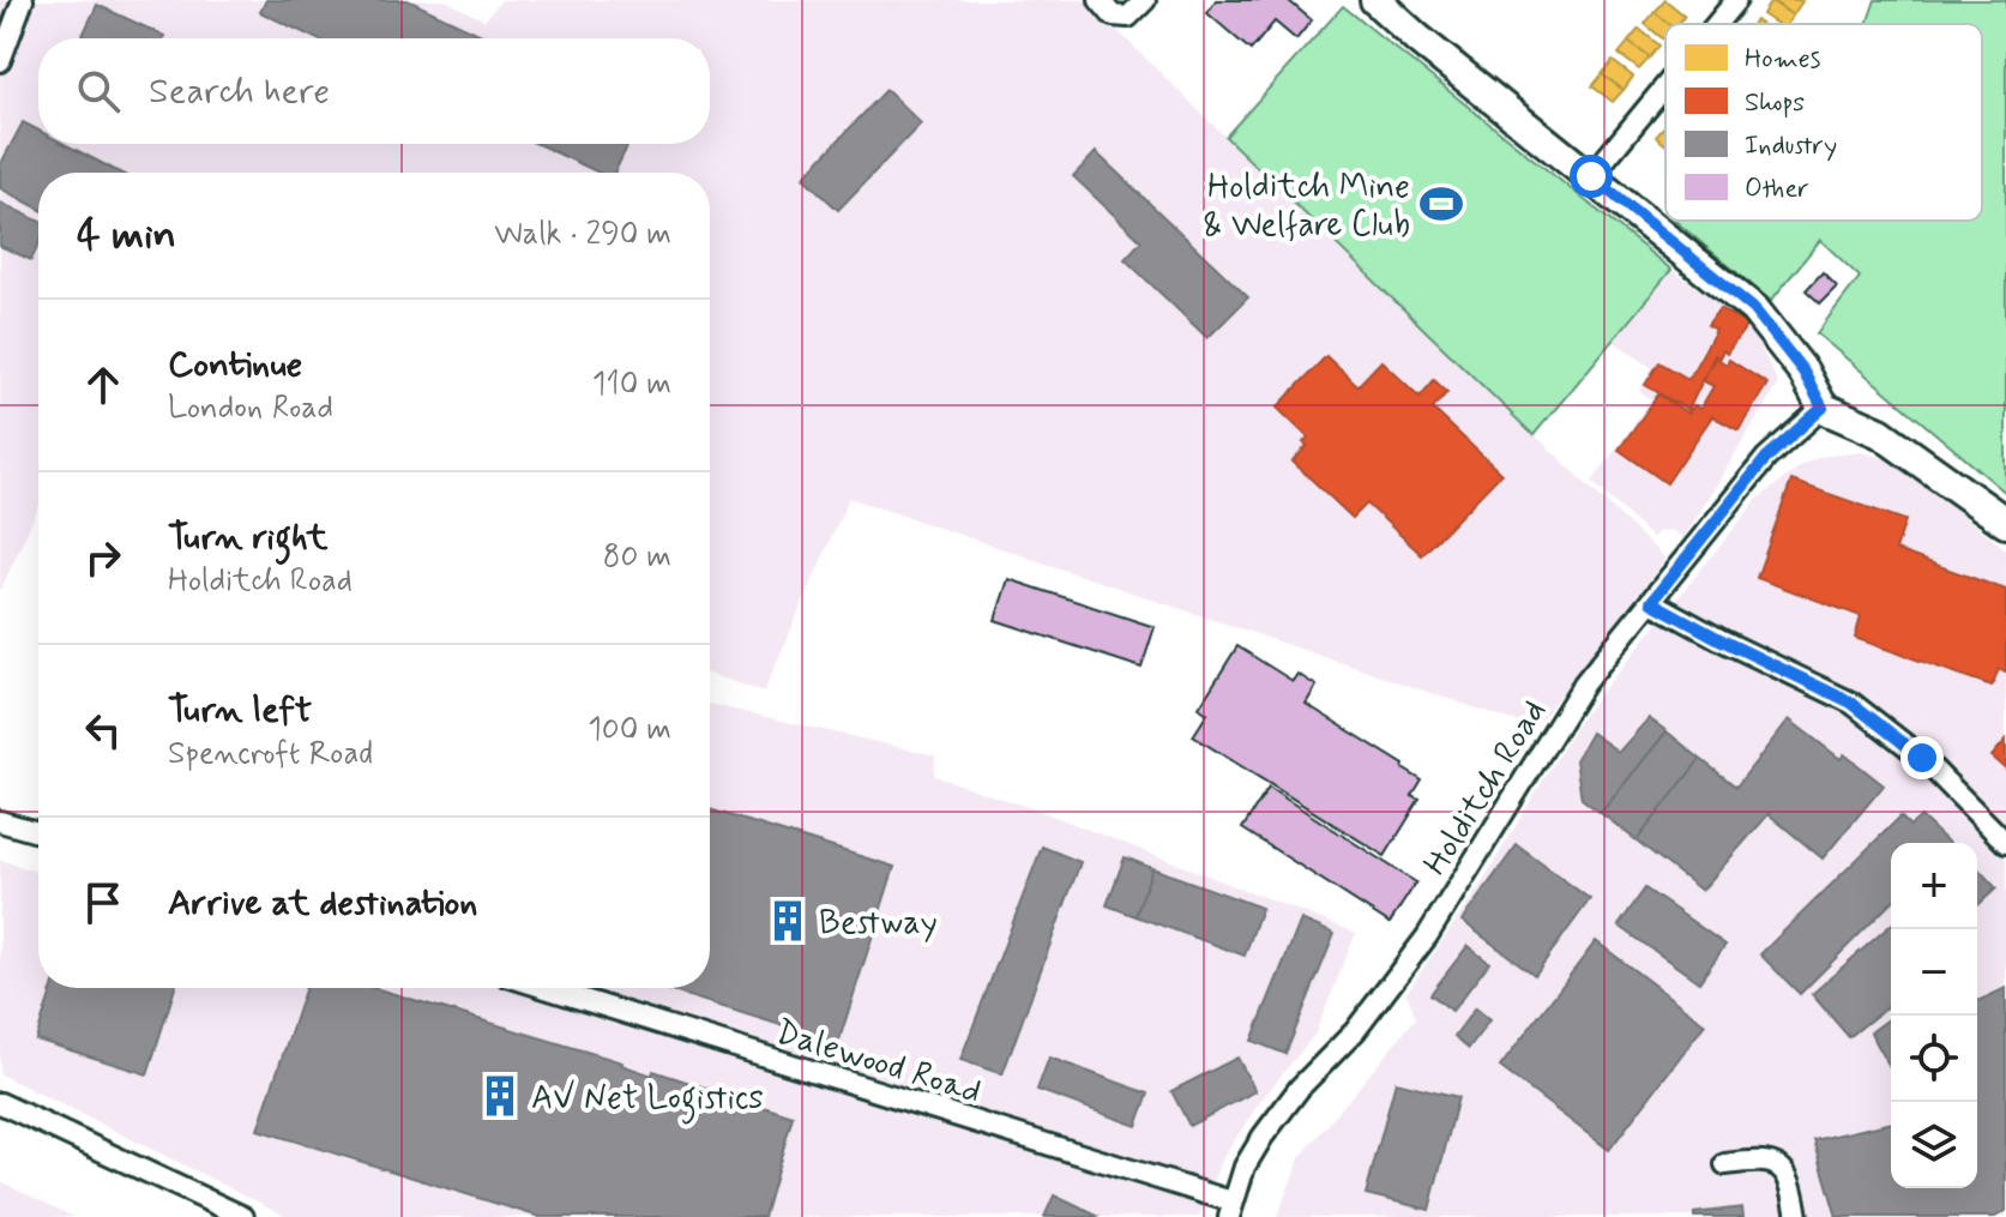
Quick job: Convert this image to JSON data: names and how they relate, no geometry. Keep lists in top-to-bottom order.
{
  "streets": {
    "street": ["Holditch Road", "Dalewood Road"]
  },
  "crossings": [
    ["Holditch Road", "Dalewood Road"]
  ],
  "places": {
    "sports": ["Holditch Mine & Welfare Club"],
    "building": ["Bestway", "AV Net Logistics"]
  },
  "legend": [
    "Homes",
    "Shops",
    "Industry",
    "Other"
  ],
  "page": {
    "search": "Search here",
    "heading": ["4 min", "Walk · 290 m"],
    "list": [
      ["Continue", "London Road", "110 m"],
      ["Turn right", "Holditch Road", "80 m"],
      ["Turn left", "Spencroft Road", "100 m"],
      "Arrive at destination"
    ],
    "map_buttons": ["+", "−"]
  }
}
